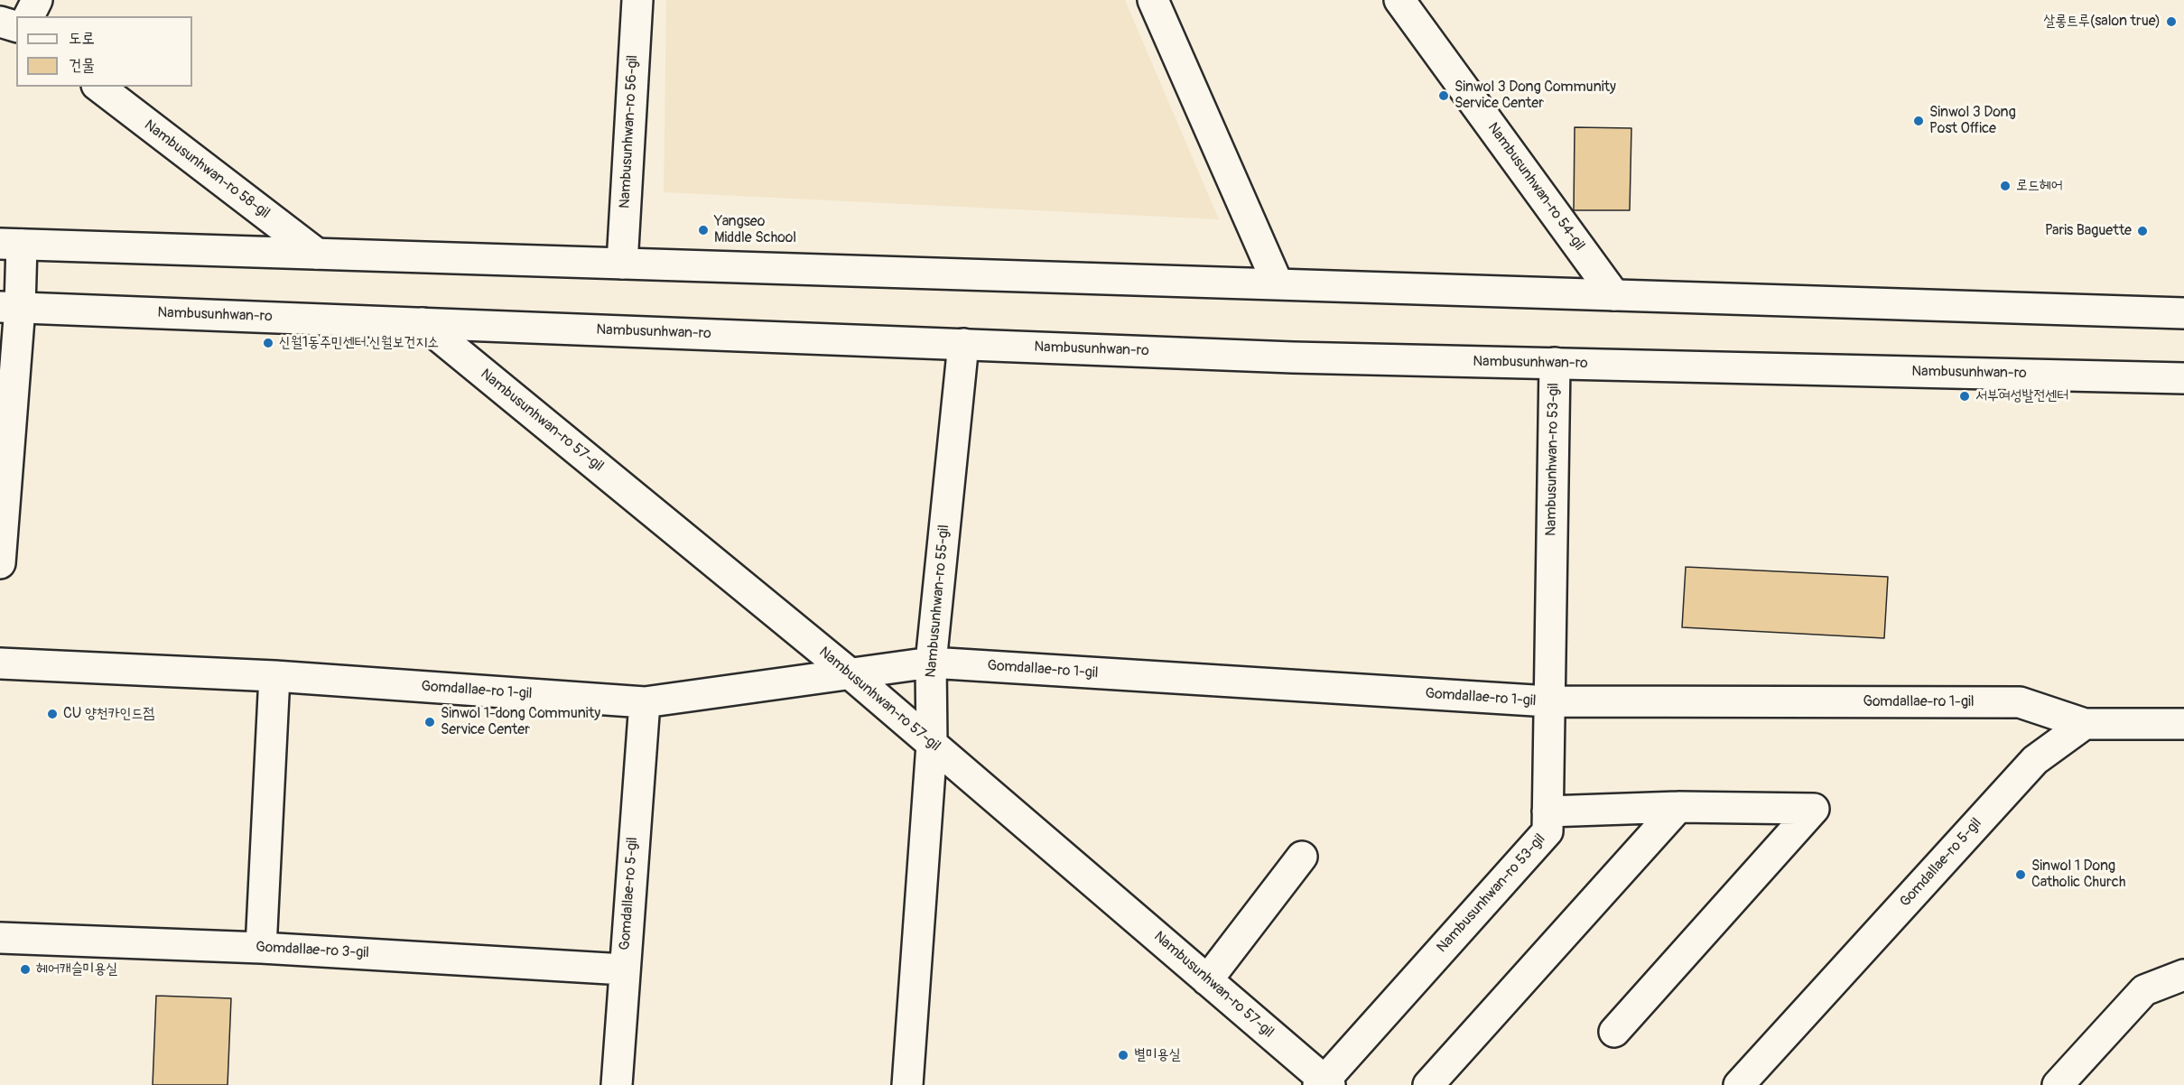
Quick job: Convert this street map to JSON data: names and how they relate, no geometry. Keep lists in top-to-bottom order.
{
  "streets": {
    "street": [
      "Nambusunhwan-ro 56-gil",
      "Nambusunhwan-ro 58-gil",
      "Nambusunhwan-ro 54-gil",
      "Nambusunhwan-ro",
      "Nambusunhwan-ro 57-gil",
      "Nambusunhwan-ro 53-gil",
      "Nambusunhwan-ro 55-gil",
      "Gomdallae-ro 1-gil",
      "Gomdallae-ro 5-gil",
      "Gomdallae-ro 3-gil"
    ]
  },
  "crossings": [
    ["Nambusunhwan-ro", "Nambusunhwan-ro 57-gil"],
    ["Nambusunhwan-ro", "Nambusunhwan-ro 53-gil"],
    ["Nambusunhwan-ro", "Nambusunhwan-ro 55-gil"],
    ["Nambusunhwan-ro 57-gil", "Nambusunhwan-ro 53-gil"],
    ["Nambusunhwan-ro 57-gil", "Nambusunhwan-ro 55-gil"],
    ["Nambusunhwan-ro 57-gil", "Gomdallae-ro 1-gil"],
    ["Nambusunhwan-ro 53-gil", "Gomdallae-ro 1-gil"],
    ["Nambusunhwan-ro 55-gil", "Gomdallae-ro 1-gil"],
    ["Gomdallae-ro 1-gil", "Gomdallae-ro 5-gil"],
    ["Gomdallae-ro 5-gil", "Gomdallae-ro 3-gil"]
  ],
  "places": [
    "살롱트루(salon true)",
    "Sinwol 3 Dong Community Service Center",
    "Sinwol 3 Dong Post Office",
    "로드헤어",
    "Yangseo Middle School",
    "Paris Baguette",
    "신월1동주민센터.신월보건지소",
    "서부여성발전센터",
    "CU 양천카인드점",
    "Sinwol 1-dong Community Service Center",
    "Sinwol 1 Dong Catholic Church",
    "헤어캐슬미용실",
    "별미용실"
  ],
  "legend": ["도로", "건물"]
}
